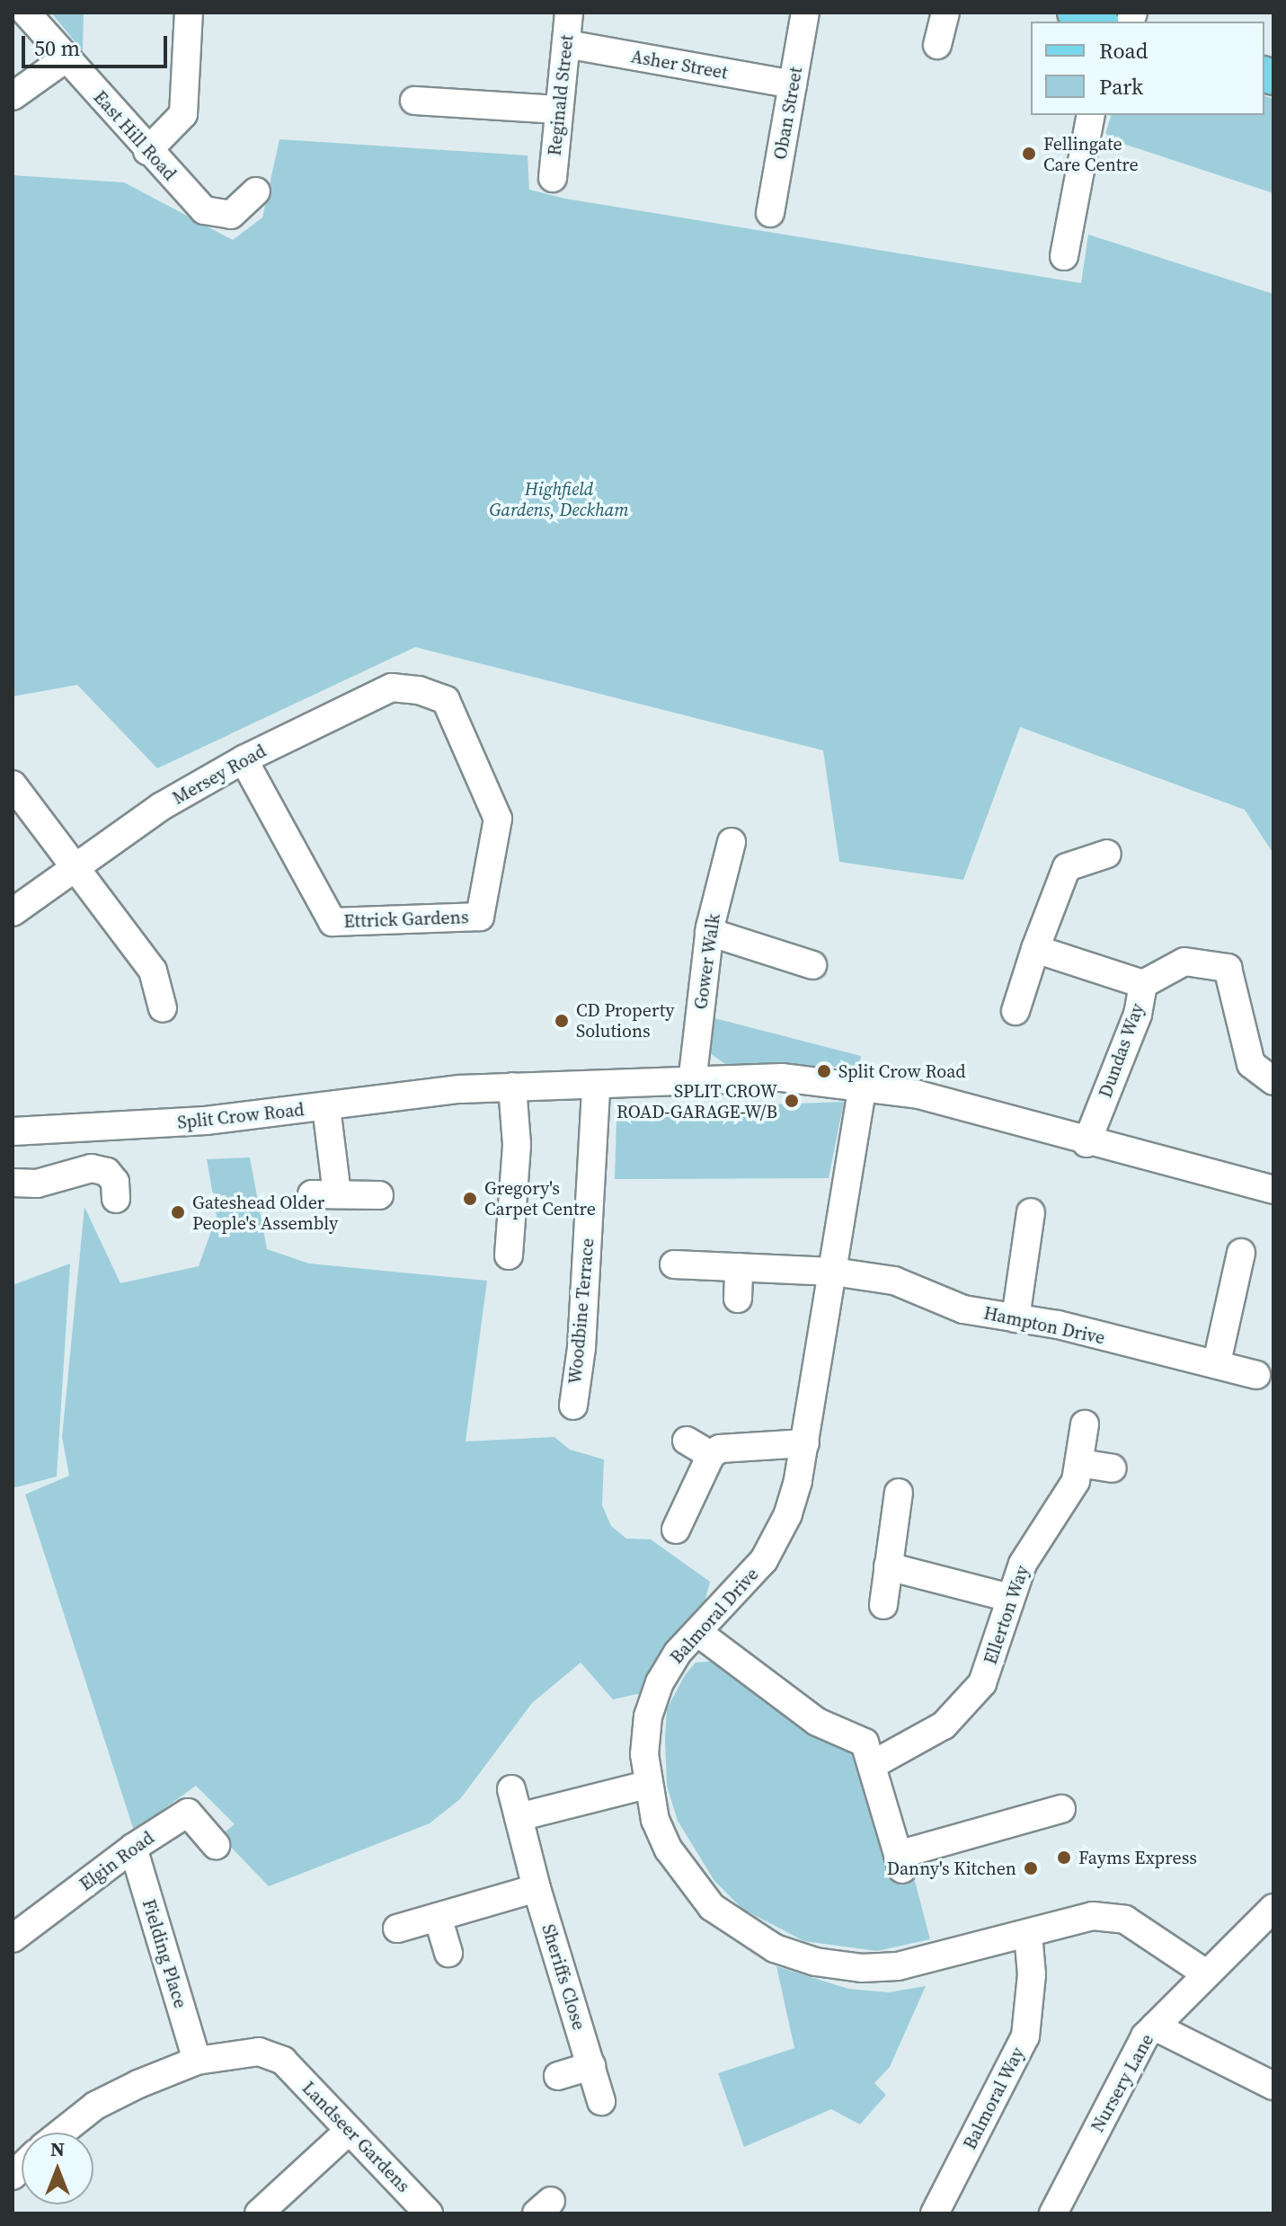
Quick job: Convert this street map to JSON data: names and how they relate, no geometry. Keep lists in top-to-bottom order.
{
  "streets": {
    "street": [
      "Asher Street",
      "Reginald Street",
      "Oban Street",
      "East Hill Road",
      "Mersey Road",
      "Ettrick Gardens",
      "Gower Walk",
      "Dundas Way",
      "Split Crow Road",
      "Woodbine Terrace",
      "Hampton Drive",
      "Ellerton Way",
      "Balmoral Drive",
      "Elgin Road",
      "Fielding Place",
      "Sheriffs Close",
      "Nursery Lane",
      "Balmoral Way",
      "Landseer Gardens"
    ]
  },
  "crossings": [
    ["Asher Street", "Reginald Street"],
    ["Asher Street", "Oban Street"],
    ["Mersey Road", "Ettrick Gardens"],
    ["Gower Walk", "Split Crow Road"],
    ["Dundas Way", "Split Crow Road"],
    ["Split Crow Road", "Woodbine Terrace"],
    ["Split Crow Road", "Balmoral Drive"],
    ["Hampton Drive", "Balmoral Drive"],
    ["Balmoral Drive", "Nursery Lane"],
    ["Balmoral Drive", "Balmoral Way"],
    ["Elgin Road", "Fielding Place"],
    ["Fielding Place", "Landseer Gardens"]
  ],
  "parks": ["Highfield Gardens, Deckham"],
  "places": [
    "Fellingate Care Centre",
    "CD Property Solutions",
    "Split Crow Road",
    "SPLIT CROW ROAD-GARAGE-W/B",
    "Gregory's Carpet Centre",
    "Gateshead Older People's Assembly",
    "Fayms Express",
    "Danny's Kitchen"
  ],
  "legend": ["Road", "Park"],
  "scale_bar": "50 m",
  "north": "top"
}
